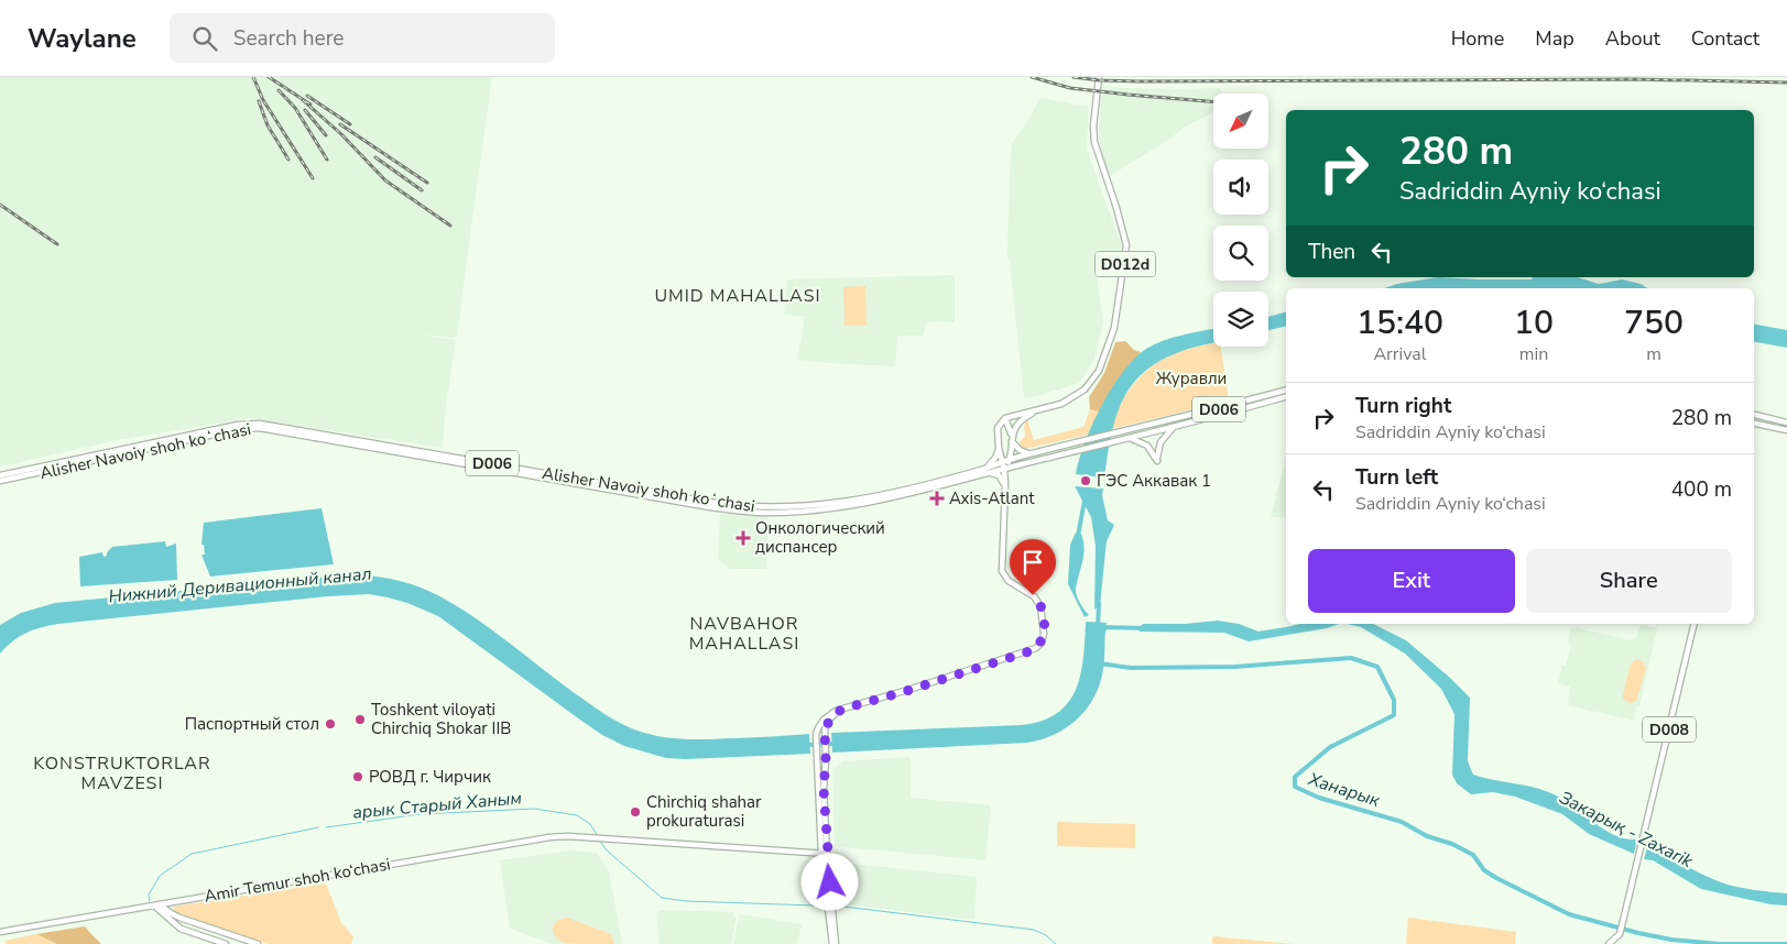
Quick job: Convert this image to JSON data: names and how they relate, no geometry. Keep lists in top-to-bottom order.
{
  "streets": {
    "main road": [
      "D012d",
      "D006",
      "Alisher Navoiy shoh koʻchasi",
      "D008",
      "Amir Temur shoh ko‘chasi"
    ]
  },
  "crossings": [
    ["D006", "Alisher Navoiy shoh koʻchasi"]
  ],
  "districts": ["UMID MAHALLASI", "NAVBAHOR MAHALLASI", "KONSTRUKTORLAR MAVZESI"],
  "water": [
    "Нижний Деривационный канал",
    "Ханарык",
    "арык Старый Ханым",
    "Закарық - Zaxarik"
  ],
  "parks": ["Журавли"],
  "places": {
    "other": [
      "ГЭС Аккавак 1",
      "Toshkent viloyati Chirchiq Shokar IIB",
      "Паспортный стол",
      "РОВД г. Чирчик",
      "Chirchiq shahar prokuraturasi"
    ],
    "health": ["Axis-Atlant", "Онкологический диспансер"]
  },
  "north": "bottom left",
  "page": {
    "header": "Waylane",
    "search": "Search here",
    "nav": [
      "Home",
      "Map",
      "About",
      "Contact"
    ],
    "turn": ["280 m", "Sadriddin Ayniy ko‘chasi"],
    "then": "Then",
    "eta": [
      "15:40",
      "Arrival",
      "10",
      "min",
      "750",
      "m"
    ],
    "list": [
      {
        "name": "Turn right",
        "note": "Sadriddin Ayniy ko‘chasi",
        "value": "280 m"
      },
      {
        "name": "Turn left",
        "note": "Sadriddin Ayniy ko‘chasi",
        "value": "400 m"
      }
    ],
    "buttons": ["Exit", "Share"]
  }
}
